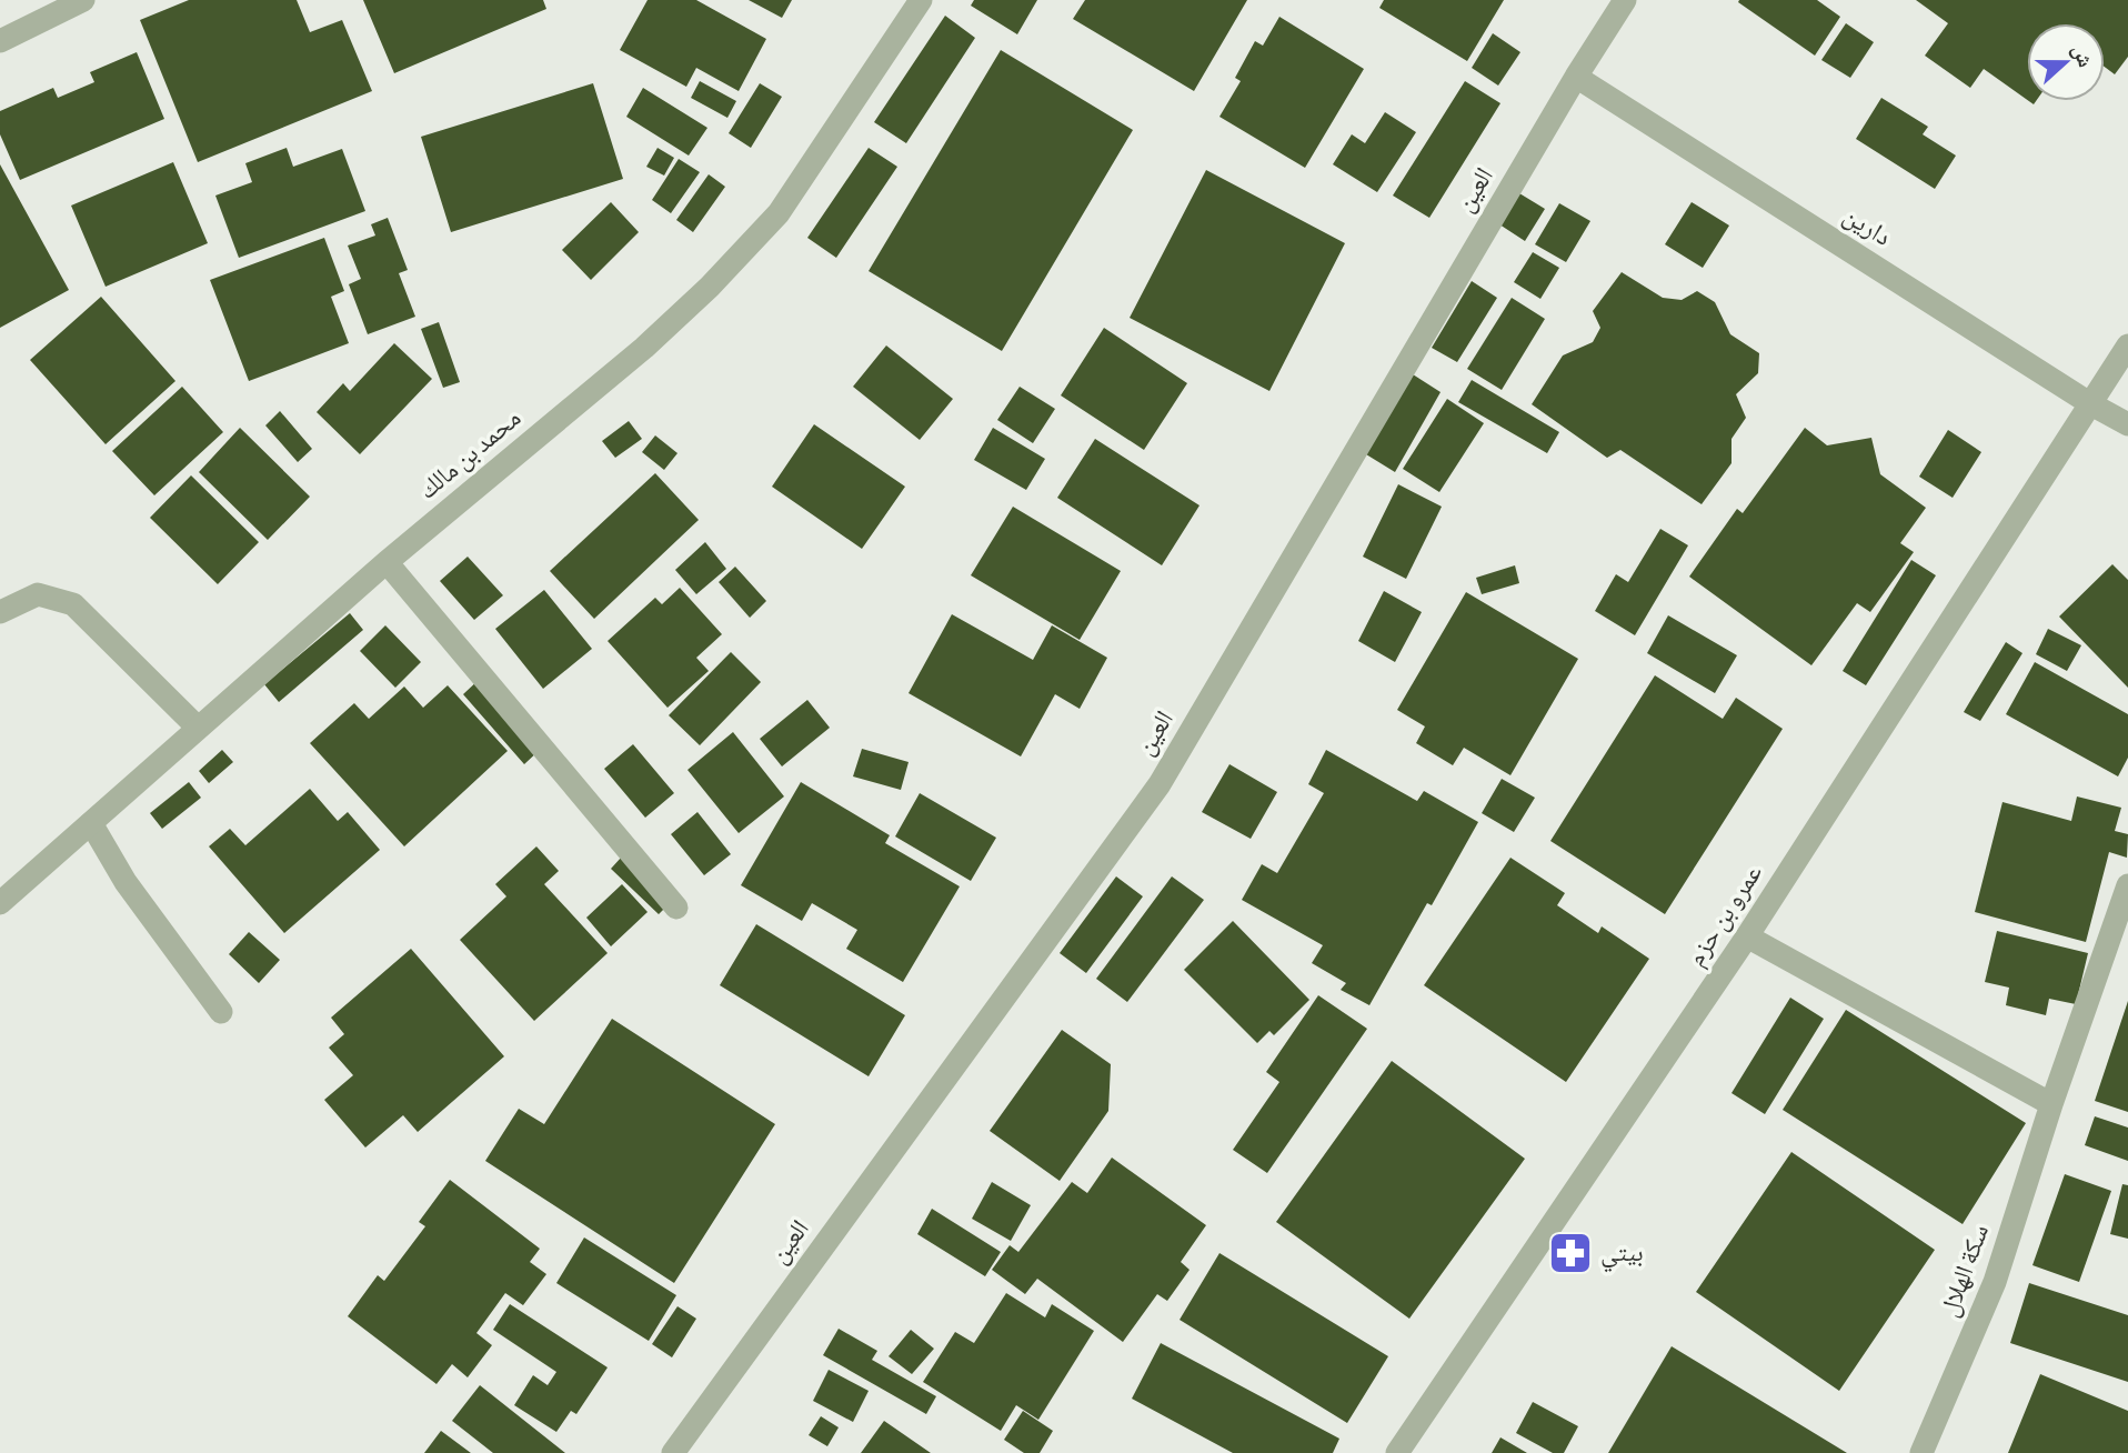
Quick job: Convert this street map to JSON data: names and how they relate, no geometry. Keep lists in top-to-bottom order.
{
  "streets": {
    "street": [
      "العين",
      "دارين",
      "محمد بن مالك",
      "عمرو بن حزم",
      "سكة الهلال"
    ]
  },
  "crossings": [
    ["العين", "دارين"],
    ["دارين", "عمرو بن حزم"]
  ],
  "places": {
    "pharmacy": ["بيتي"]
  },
  "north": "right"
}
